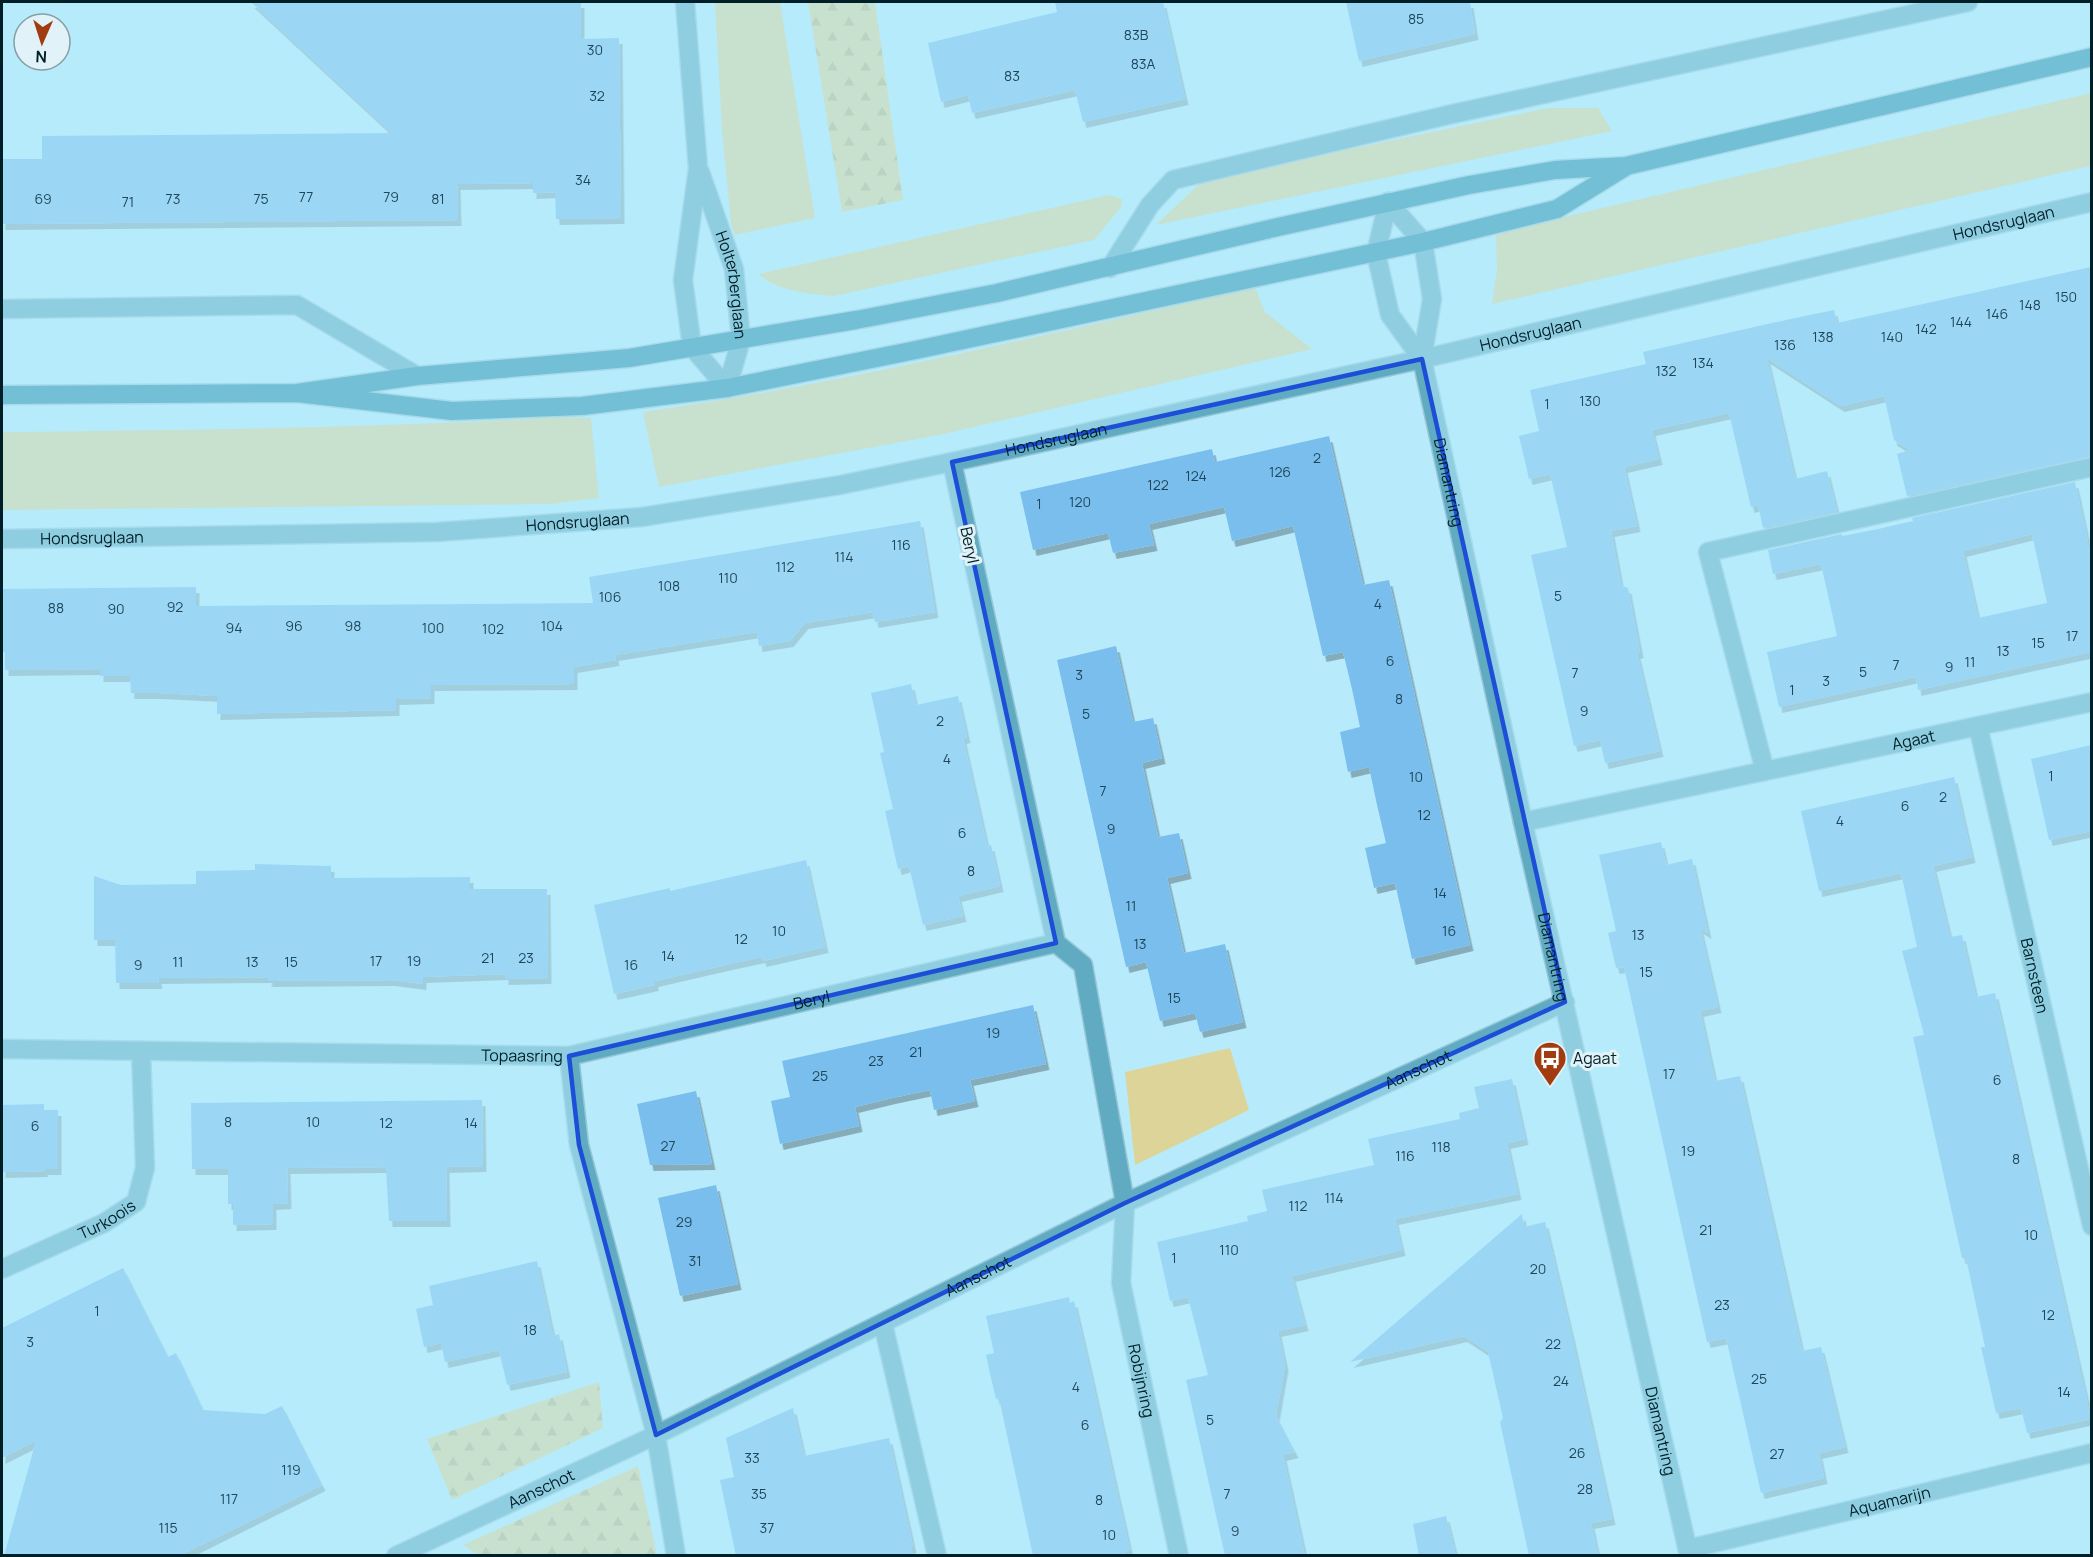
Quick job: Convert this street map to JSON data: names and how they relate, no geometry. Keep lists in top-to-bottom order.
{
  "streets": {
    "street": [
      "Hondsruglaan",
      "Holterberglaan",
      "Diamantring",
      "Beryl",
      "Agaat",
      "Barnsteen",
      "Topaasring",
      "Aanschot",
      "Turkoois",
      "Robijnring",
      "Aquamarijn"
    ]
  },
  "crossings": [
    ["Hondsruglaan", "Diamantring"],
    ["Hondsruglaan", "Beryl"],
    ["Diamantring", "Agaat"],
    ["Diamantring", "Aanschot"],
    ["Diamantring", "Aquamarijn"],
    ["Beryl", "Topaasring"],
    ["Agaat", "Barnsteen"],
    ["Topaasring", "Aanschot"],
    ["Topaasring", "Turkoois"],
    ["Aanschot", "Robijnring"]
  ],
  "places": {
    "bus stop": ["Agaat"]
  },
  "house_numbers": [
    "85",
    "83B",
    "30",
    "83A",
    "83",
    "32",
    "34",
    "77",
    "79",
    "69",
    "73",
    "75",
    "81",
    "71",
    "150",
    "148",
    "146",
    "144",
    "142",
    "138",
    "140",
    "136",
    "134",
    "132",
    "130",
    "1",
    "2",
    "126",
    "124",
    "122",
    "120",
    "1",
    "116",
    "114",
    "112",
    "110",
    "108",
    "5",
    "106",
    "4",
    "92",
    "88",
    "90",
    "96",
    "98",
    "104",
    "94",
    "100",
    "102",
    "17",
    "15",
    "13",
    "6",
    "11",
    "7",
    "9",
    "5",
    "7",
    "3",
    "3",
    "1",
    "8",
    "9",
    "5",
    "2",
    "4",
    "1",
    "10",
    "7",
    "2",
    "6",
    "12",
    "4",
    "9",
    "6",
    "8",
    "14",
    "11",
    "10",
    "16",
    "13",
    "12",
    "13",
    "14",
    "21",
    "23",
    "17",
    "19",
    "11",
    "13",
    "15",
    "9",
    "16",
    "15",
    "15",
    "19",
    "21",
    "23",
    "17",
    "25",
    "6",
    "8",
    "10",
    "12",
    "14",
    "6",
    "27",
    "118",
    "19",
    "116",
    "8",
    "114",
    "112",
    "29",
    "21",
    "10",
    "110",
    "1",
    "31",
    "20",
    "23",
    "1",
    "12",
    "18",
    "3",
    "22",
    "25",
    "24",
    "4",
    "14",
    "5",
    "6",
    "26",
    "27",
    "33",
    "119",
    "28",
    "35",
    "7",
    "117",
    "8",
    "115",
    "37",
    "9",
    "10"
  ],
  "north": "bottom"
}
